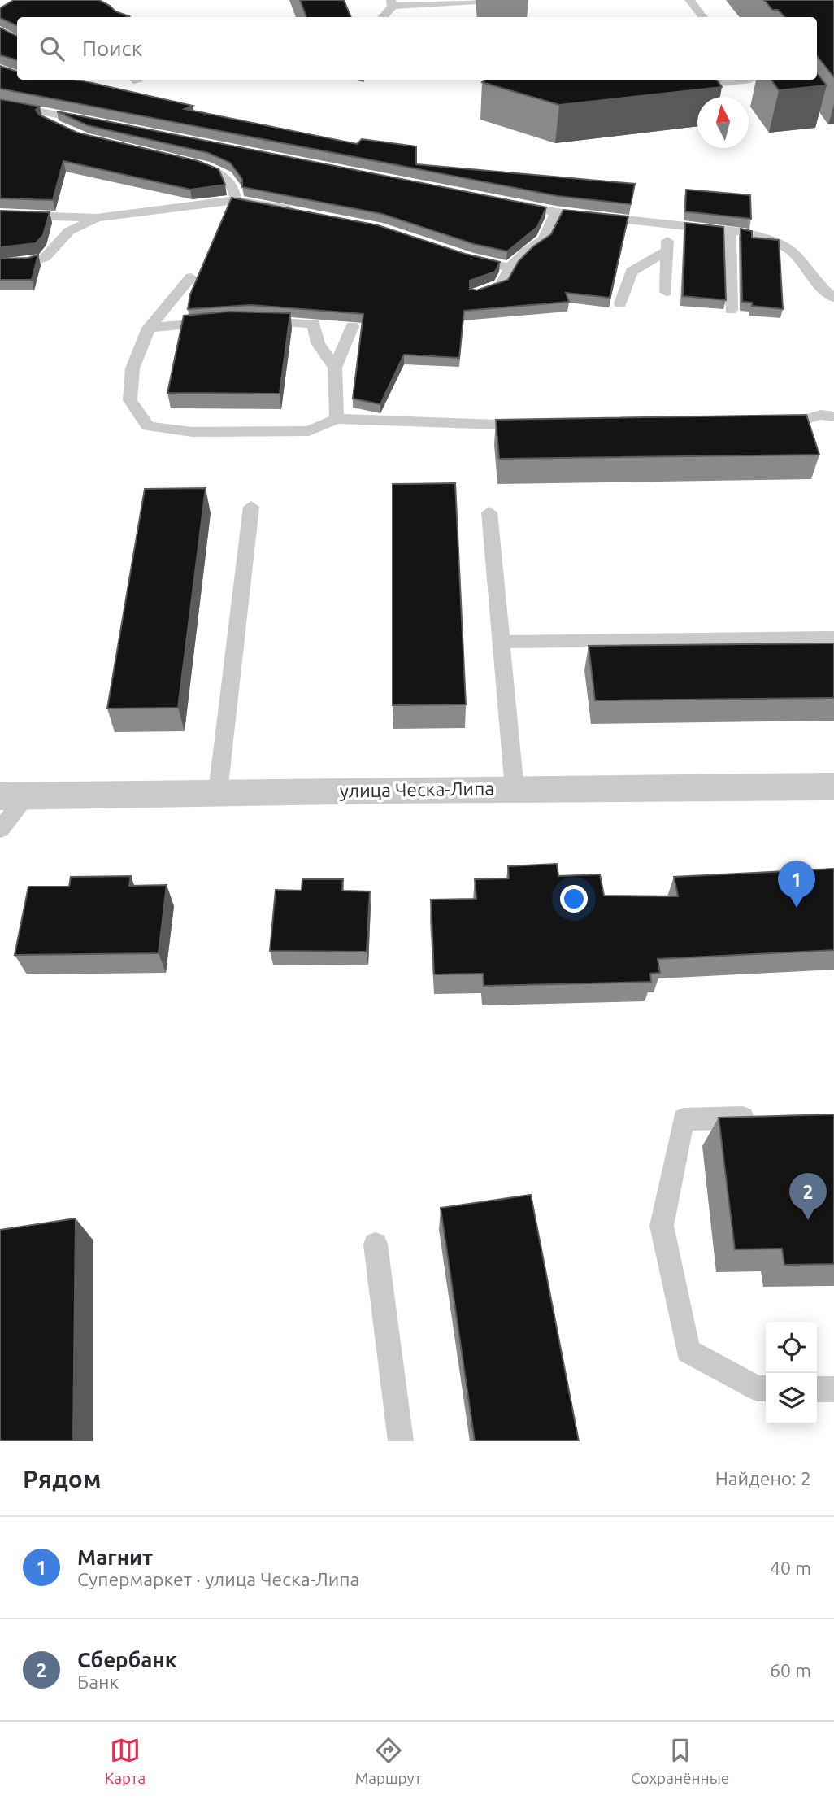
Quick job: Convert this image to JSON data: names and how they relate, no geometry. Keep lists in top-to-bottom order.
{
  "streets": {
    "street": ["улица Ческа-Липа"]
  },
  "north": "top",
  "page": {
    "search": "Поиск",
    "pins": ["1", "2"],
    "heading": ["Рядом", "Найдено: 2"],
    "list": [
      {
        "mark": "1",
        "name": "Магнит",
        "note": "Супермаркет · улица Ческа-Липа",
        "value": "40 m"
      },
      {
        "mark": "2",
        "name": "Сбербанк",
        "note": "Банк",
        "value": "60 m"
      }
    ],
    "nav": ["Карта", "Маршрут", "Сохранённые"]
  }
}
